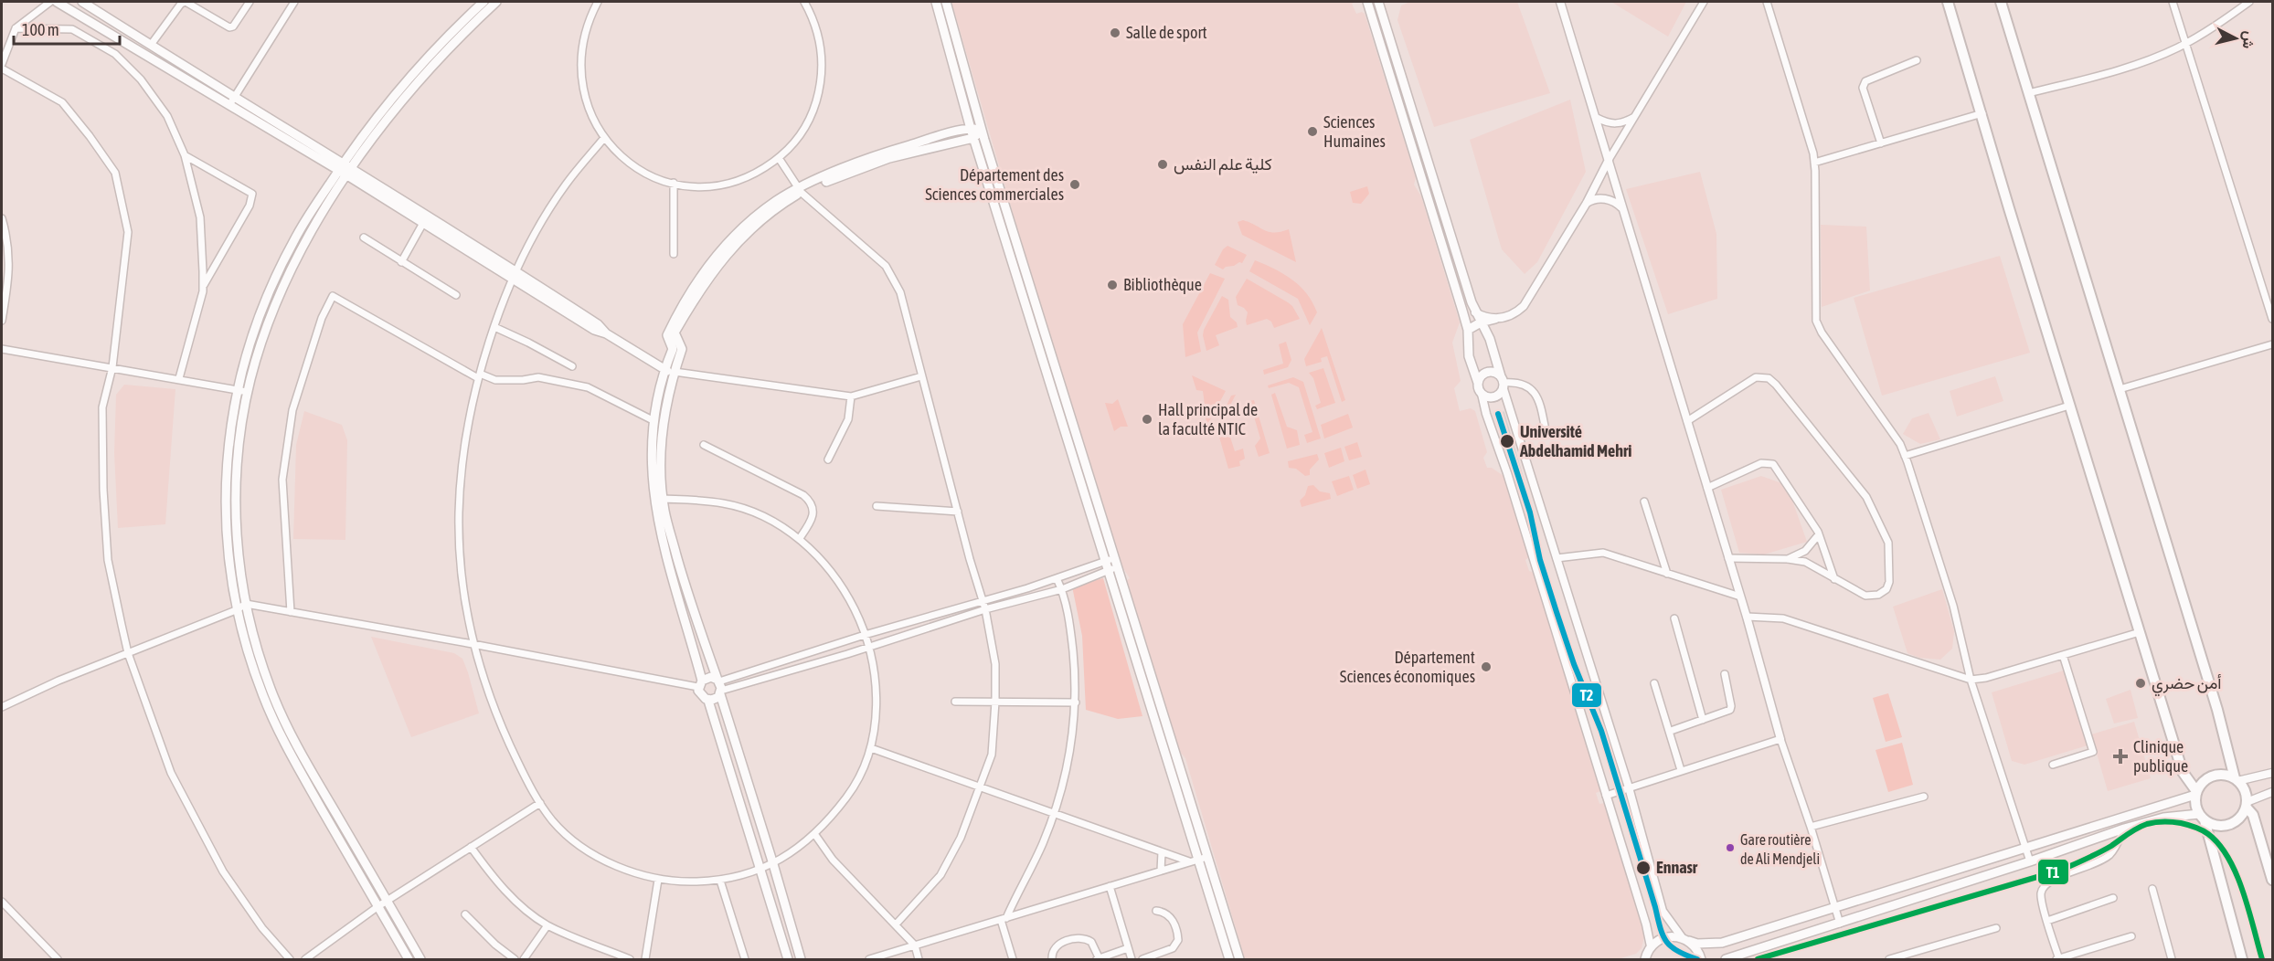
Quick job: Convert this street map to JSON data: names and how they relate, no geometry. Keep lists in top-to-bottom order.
{
  "places": {
    "other": [
      "Salle de sport",
      "Sciences Humaines",
      "كلية علم النفس",
      "Département des Sciences commerciales",
      "Bibliothèque",
      "Hall principal de la faculté NTIC",
      "Université Abdelhamid Mehri",
      "Département Sciences économiques",
      "أمن حضري",
      "Gare routière de Ali Mendjeli",
      "Ennasr"
    ],
    "health": ["Clinique publique"]
  },
  "lines": ["transit line T2", "transit line T1"],
  "scale_bar": "100 m",
  "north": "right"
}
